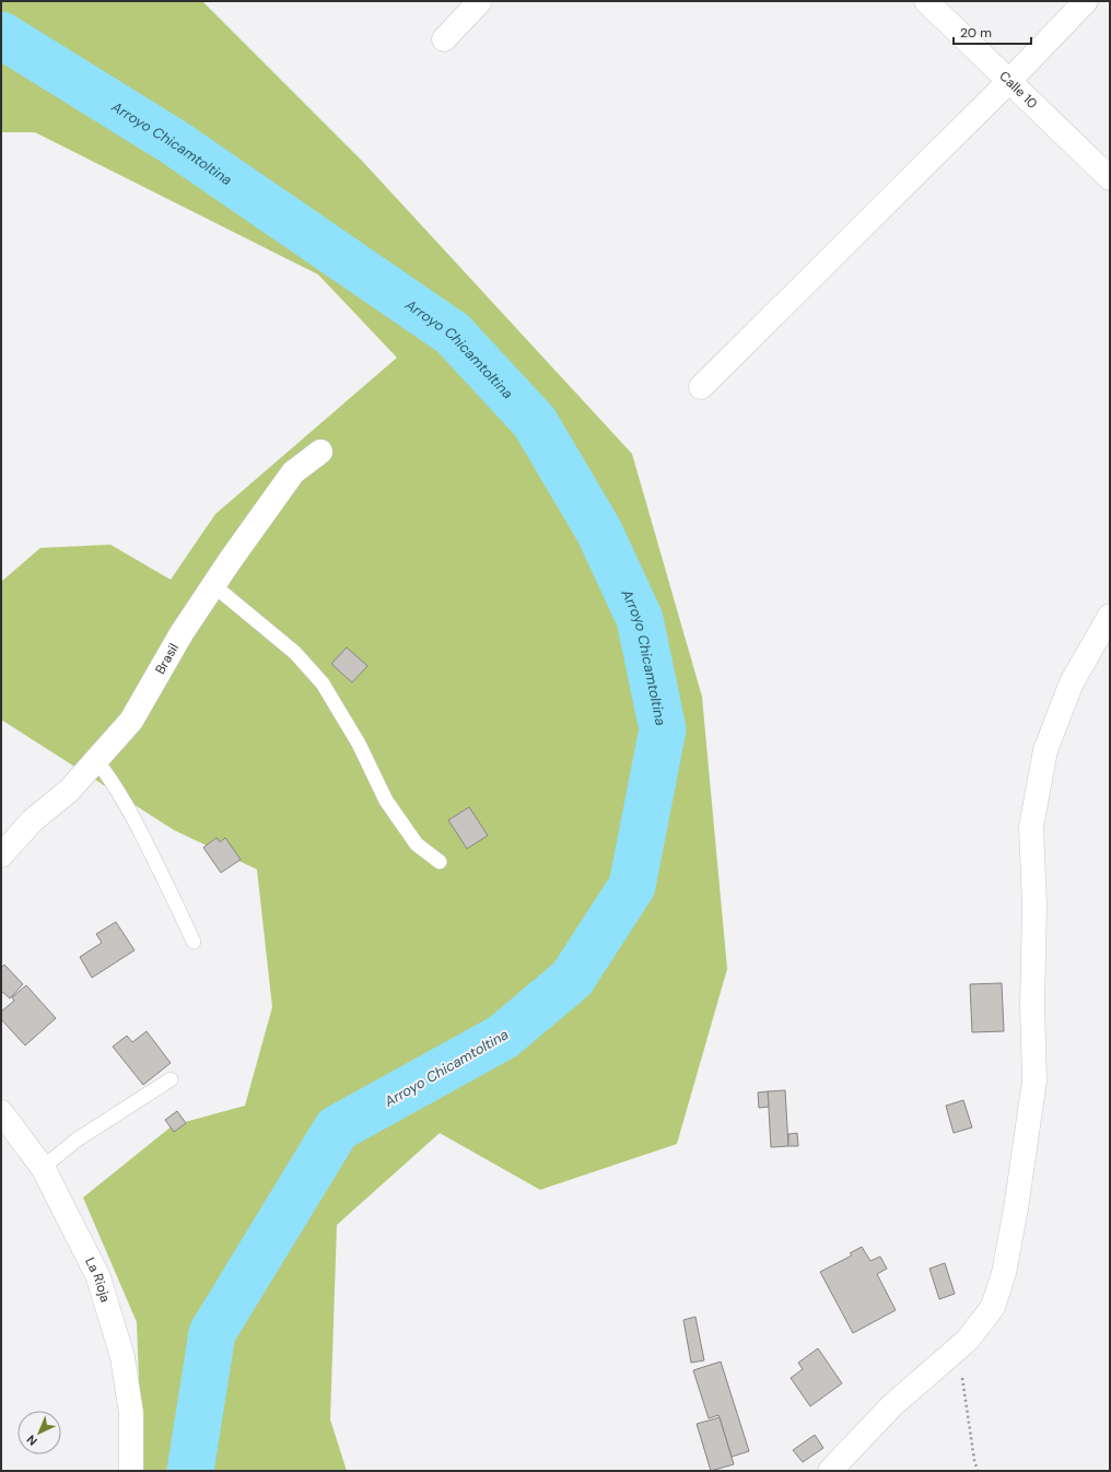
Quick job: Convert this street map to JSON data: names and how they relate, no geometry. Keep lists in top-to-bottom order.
{
  "streets": {
    "street": ["Calle 10", "Brasil", "La Rioja"]
  },
  "water": ["Arroyo Chicamtoltina"],
  "scale_bar": "20 m",
  "north": "bottom left"
}
